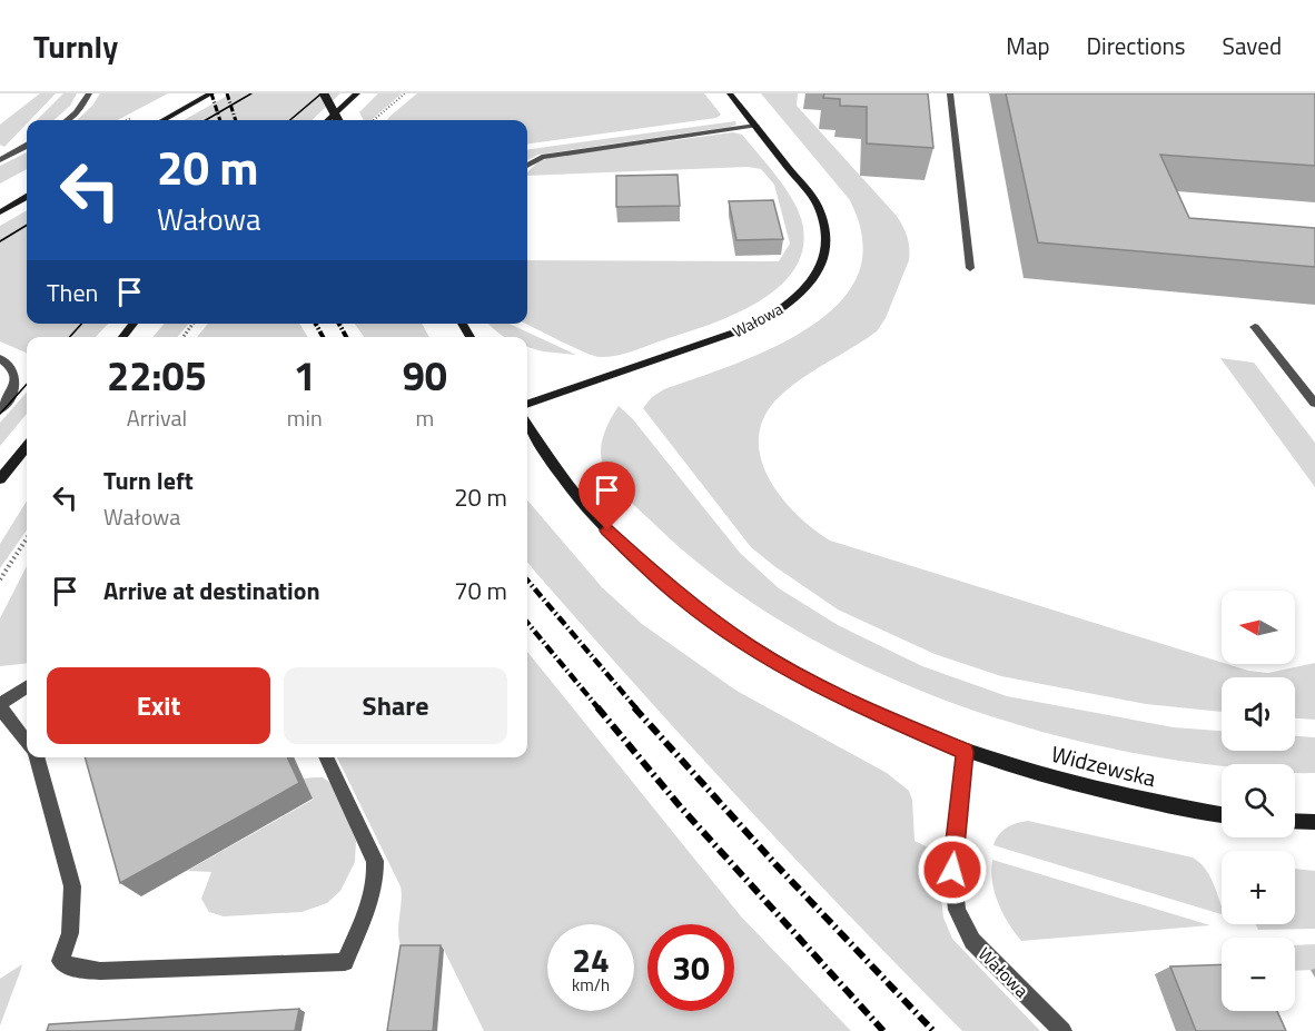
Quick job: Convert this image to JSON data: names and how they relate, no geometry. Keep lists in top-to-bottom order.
{
  "streets": {
    "street": ["Wałowa", "Widzewska"]
  },
  "crossings": [
    ["Wałowa", "Widzewska"]
  ],
  "north": "left",
  "page": {
    "header": "Turnly",
    "nav": ["Map", "Directions", "Saved"],
    "turn": ["20 m", "Wałowa"],
    "then": "Then",
    "eta": [
      "22:05",
      "Arrival",
      "1",
      "min",
      "90",
      "m"
    ],
    "list": [
      {
        "name": "Turn left",
        "note": "Wałowa",
        "value": "20 m"
      },
      {
        "name": "Arrive at destination",
        "value": "70 m"
      }
    ],
    "map_buttons": ["+", "−"],
    "buttons": ["Exit", "Share"],
    "speed": "24 km/h",
    "limit": "30"
  }
}
